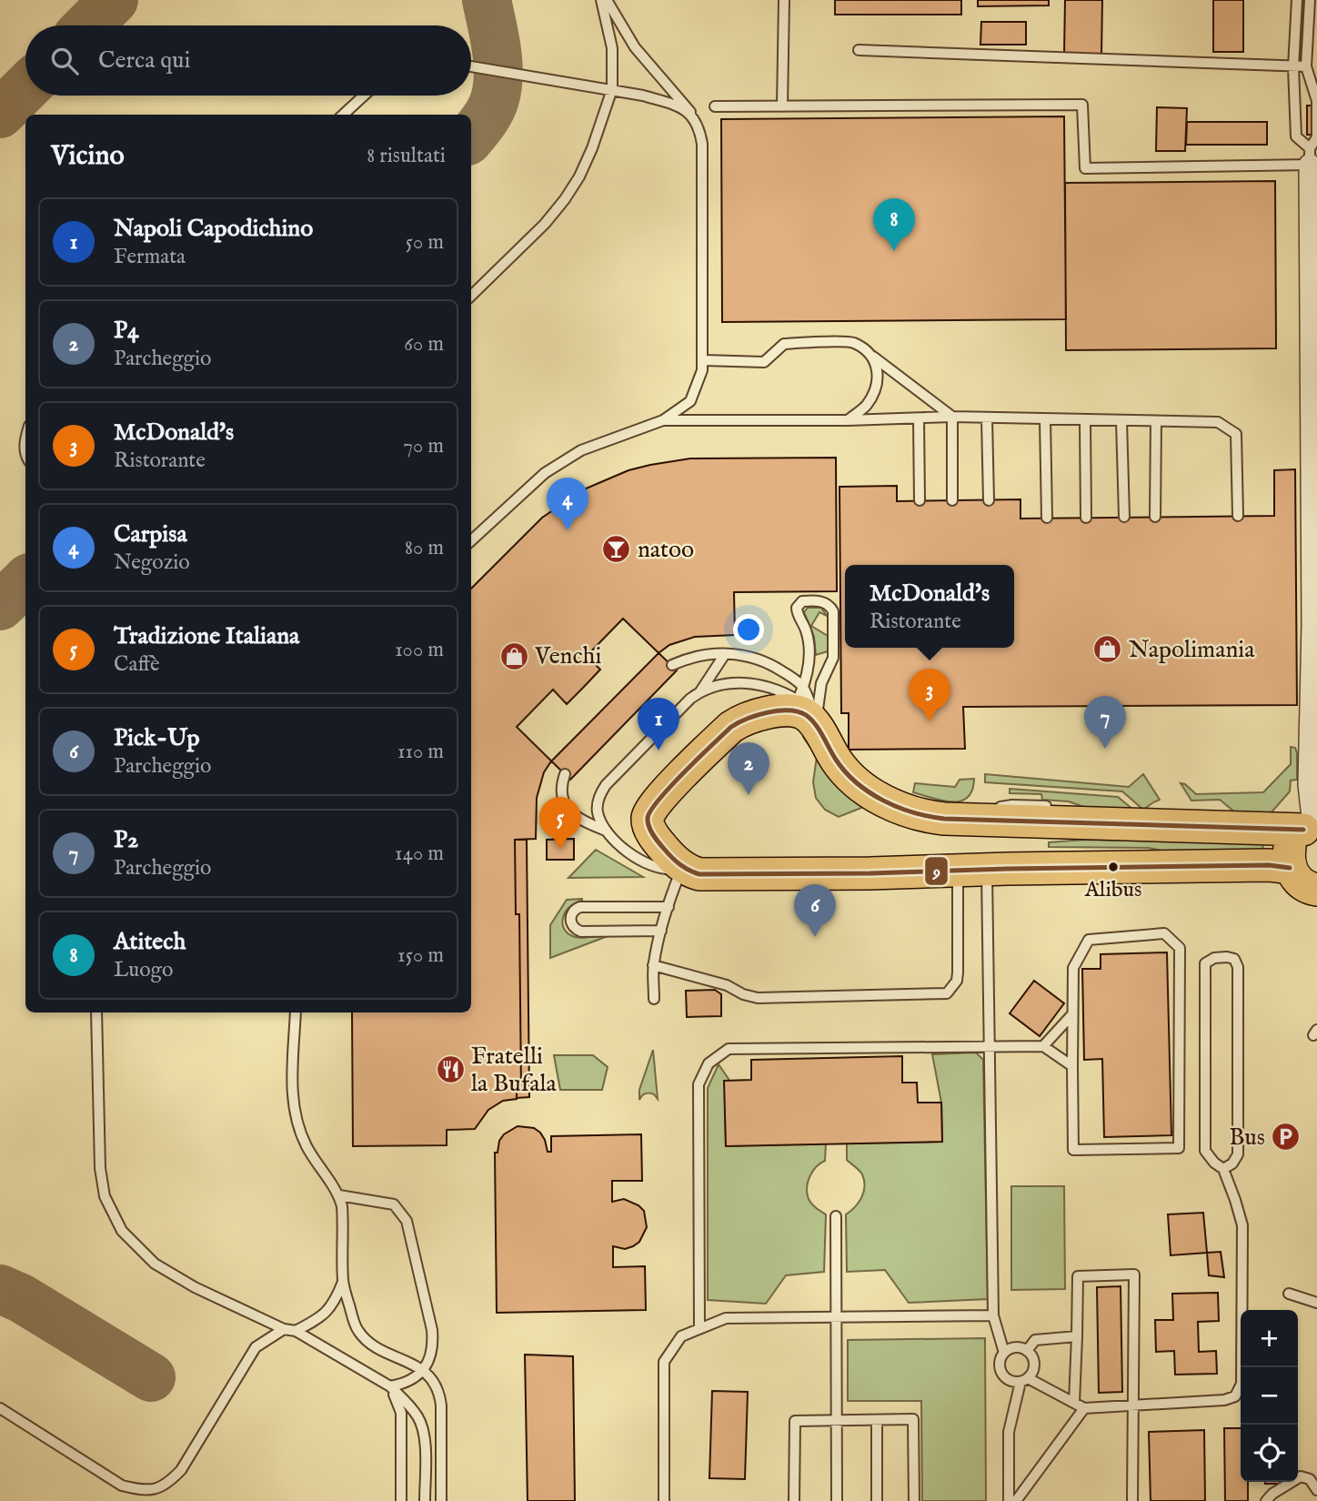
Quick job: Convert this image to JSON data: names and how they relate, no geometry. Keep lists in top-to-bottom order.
{
  "places": {
    "bar": ["natoo"],
    "shop": ["Napolimania", "Venchi"],
    "other": ["Alibus"],
    "restaurant": ["Fratelli la Bufala"],
    "parking": ["Bus"]
  },
  "lines": ["transit line 9"],
  "page": {
    "search": "Cerca qui",
    "heading": ["Vicino", "8 risultati"],
    "list": [
      {
        "mark": "1",
        "name": "Napoli Capodichino",
        "note": "Fermata",
        "value": "50 m"
      },
      {
        "mark": "2",
        "name": "P4",
        "note": "Parcheggio",
        "value": "60 m"
      },
      {
        "mark": "3",
        "name": "McDonald's",
        "note": "Ristorante",
        "value": "70 m"
      },
      {
        "mark": "4",
        "name": "Carpisa",
        "note": "Negozio",
        "value": "80 m"
      },
      {
        "mark": "5",
        "name": "Tradizione Italiana",
        "note": "Caffè",
        "value": "100 m"
      },
      {
        "mark": "6",
        "name": "Pick-Up",
        "note": "Parcheggio",
        "value": "110 m"
      },
      {
        "mark": "7",
        "name": "P2",
        "note": "Parcheggio",
        "value": "140 m"
      },
      {
        "mark": "8",
        "name": "Atitech",
        "note": "Luogo",
        "value": "150 m"
      }
    ],
    "pins": [
      "8",
      "4",
      "3",
      "7",
      "1",
      "2",
      "5",
      "6"
    ],
    "popup": ["McDonald's", "Ristorante"],
    "map_buttons": ["+", "−"]
  }
}
